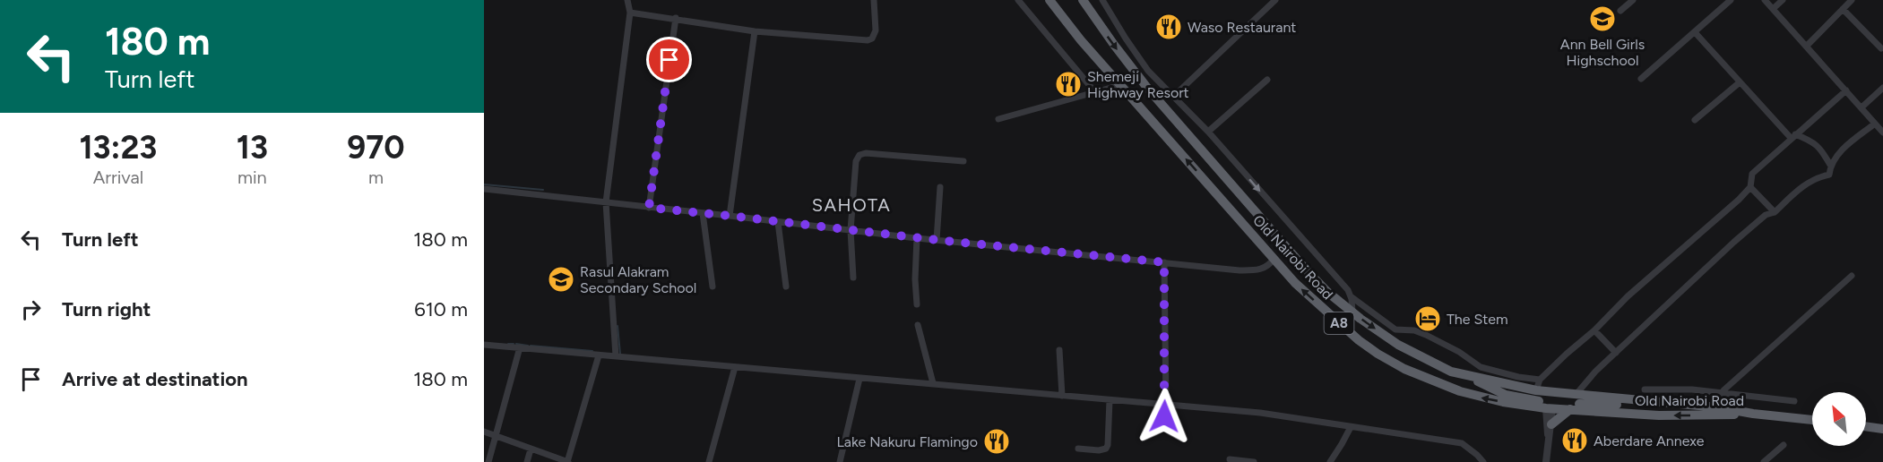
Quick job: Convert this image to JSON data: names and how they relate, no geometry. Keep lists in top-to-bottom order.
{
  "streets": {
    "highway": ["Old Nairobi Road", "A8"]
  },
  "districts": ["SAHOTA"],
  "places": {
    "school or university": ["Ann Bell Girls Highschool", "Rasul Alakram Secondary School"],
    "restaurant": [
      "Waso Restaurant",
      "Shemeji Highway Resort",
      "Aberdare Annexe",
      "Lake Nakuru Flamingo"
    ],
    "hotel": ["The Stem"]
  },
  "north": "top left",
  "page": {
    "turn": ["180 m", "Turn left"],
    "eta": [
      "13:23",
      "Arrival",
      "13",
      "min",
      "970",
      "m"
    ],
    "list": [
      {
        "name": "Turn left",
        "value": "180 m"
      },
      {
        "name": "Turn right",
        "value": "610 m"
      },
      {
        "name": "Arrive at destination",
        "value": "180 m"
      }
    ]
  }
}
